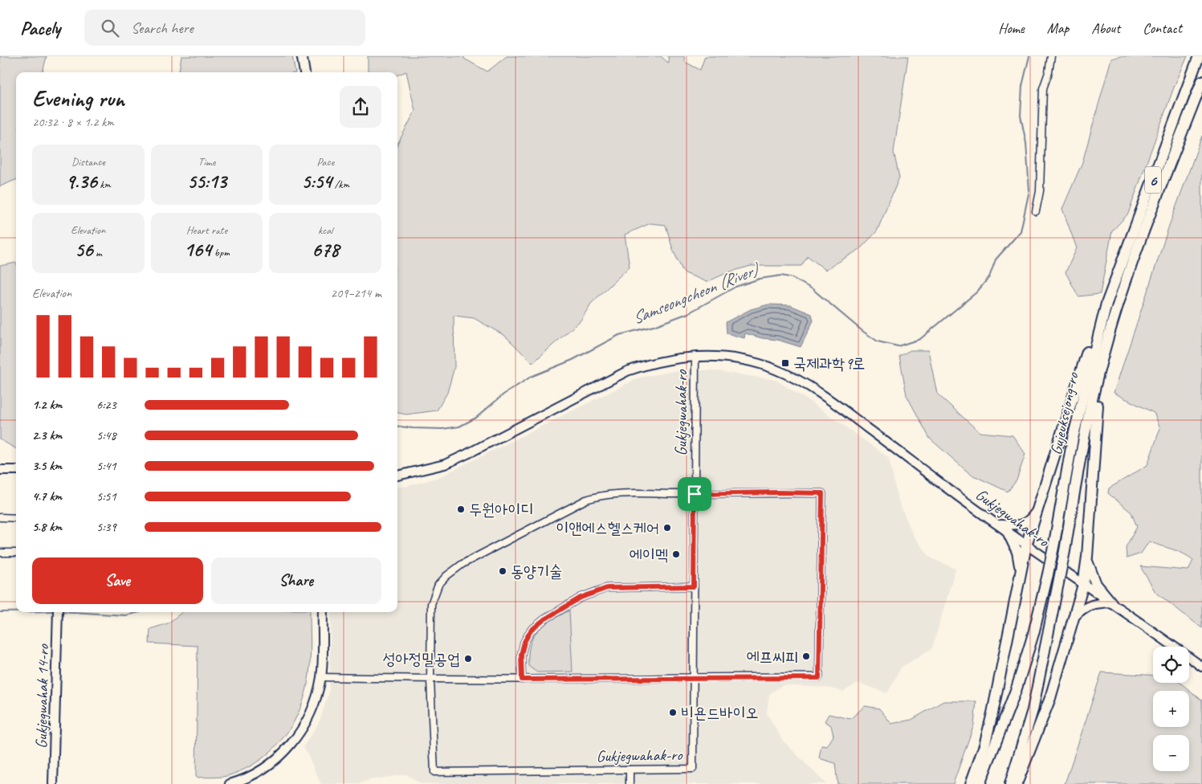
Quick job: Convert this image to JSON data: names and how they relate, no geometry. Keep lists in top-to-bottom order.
{
  "streets": {
    "highway": ["6", "Gujeuksejong-ro"],
    "street": ["Gukjegwahak-ro", "Gukjegwahak 14-ro"]
  },
  "water": ["Samseongcheon (River)"],
  "places": {
    "transit": ["국제과학9로"],
    "other": [
      "두원아이디",
      "이앤에스헬스케어",
      "에이멕",
      "동양기술",
      "에프씨피",
      "성아정밀공업",
      "비욘드바이오"
    ]
  },
  "page": {
    "header": "Pacely",
    "search": "Search here",
    "nav": [
      "Home",
      "Map",
      "About",
      "Contact"
    ],
    "heading": ["Evening run", "20:32 · 8 × 1.2 km"],
    "stats": [
      ["Distance", "9.36 km"],
      ["Time", "55:13"],
      ["Pace", "5:54 /km"],
      ["Elevation", "56 m"],
      ["Heart rate", "164 bpm"],
      ["kcal", "678"]
    ],
    "chart": ["Elevation", "209–214 m"],
    "list": [
      {
        "name": "1.2 km",
        "note": "6:23"
      },
      {
        "name": "2.3 km",
        "note": "5:48"
      },
      {
        "name": "3.5 km",
        "note": "5:41"
      },
      {
        "name": "4.7 km",
        "note": "5:51"
      },
      {
        "name": "5.8 km",
        "note": "5:39"
      }
    ],
    "buttons": ["Save", "Share"],
    "map_buttons": ["+", "−"]
  }
}
